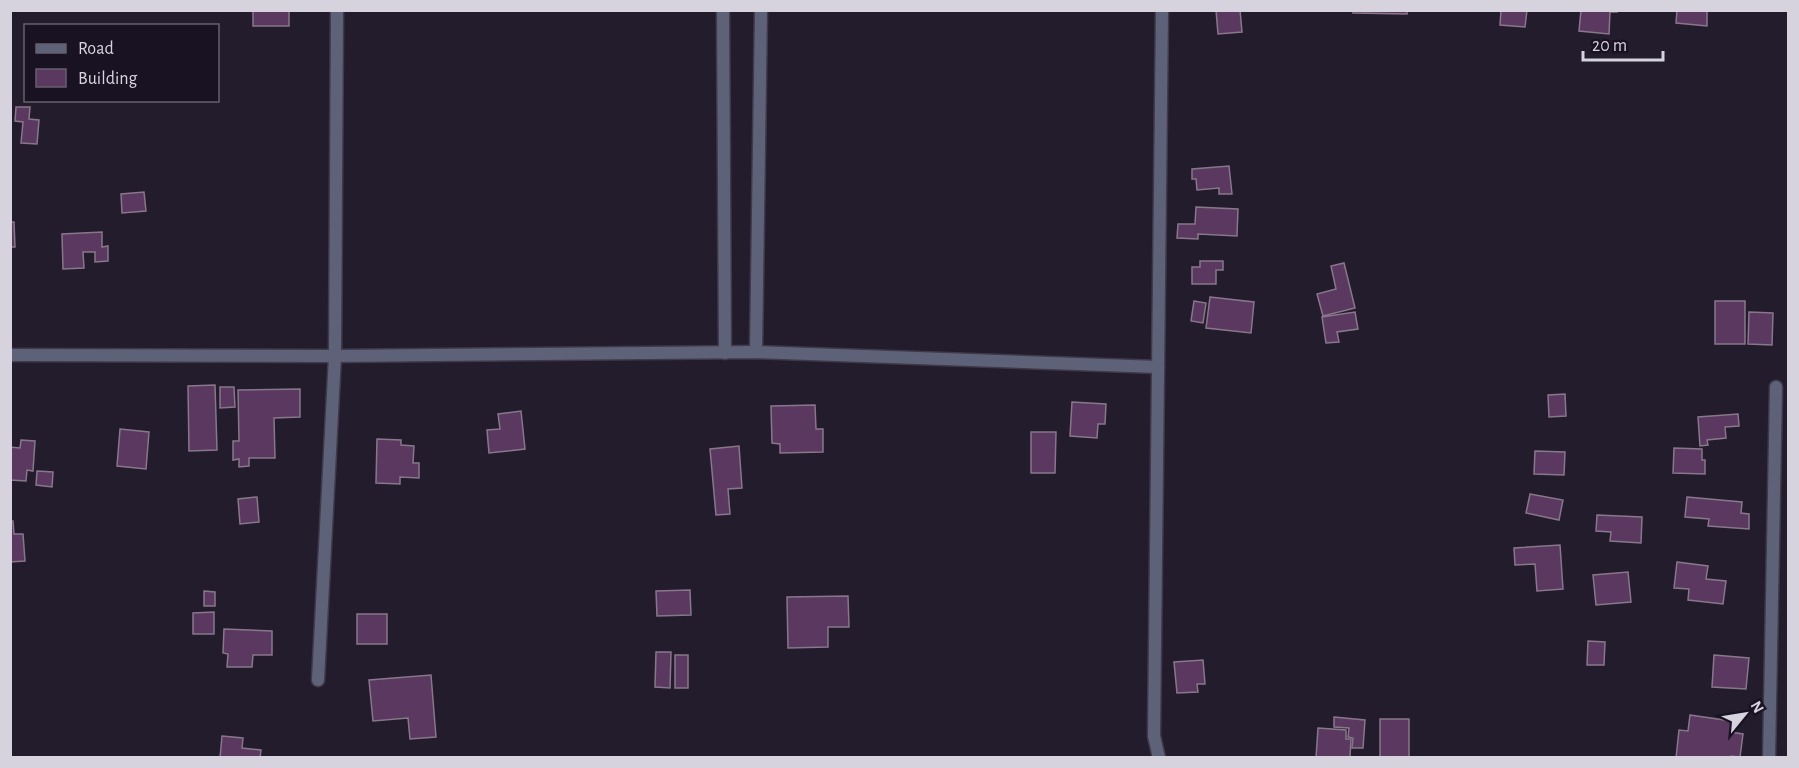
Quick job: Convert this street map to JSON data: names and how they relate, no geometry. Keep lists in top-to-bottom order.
{
  "legend": ["Road", "Building"],
  "scale_bar": "20 m",
  "north": "top right"
}
